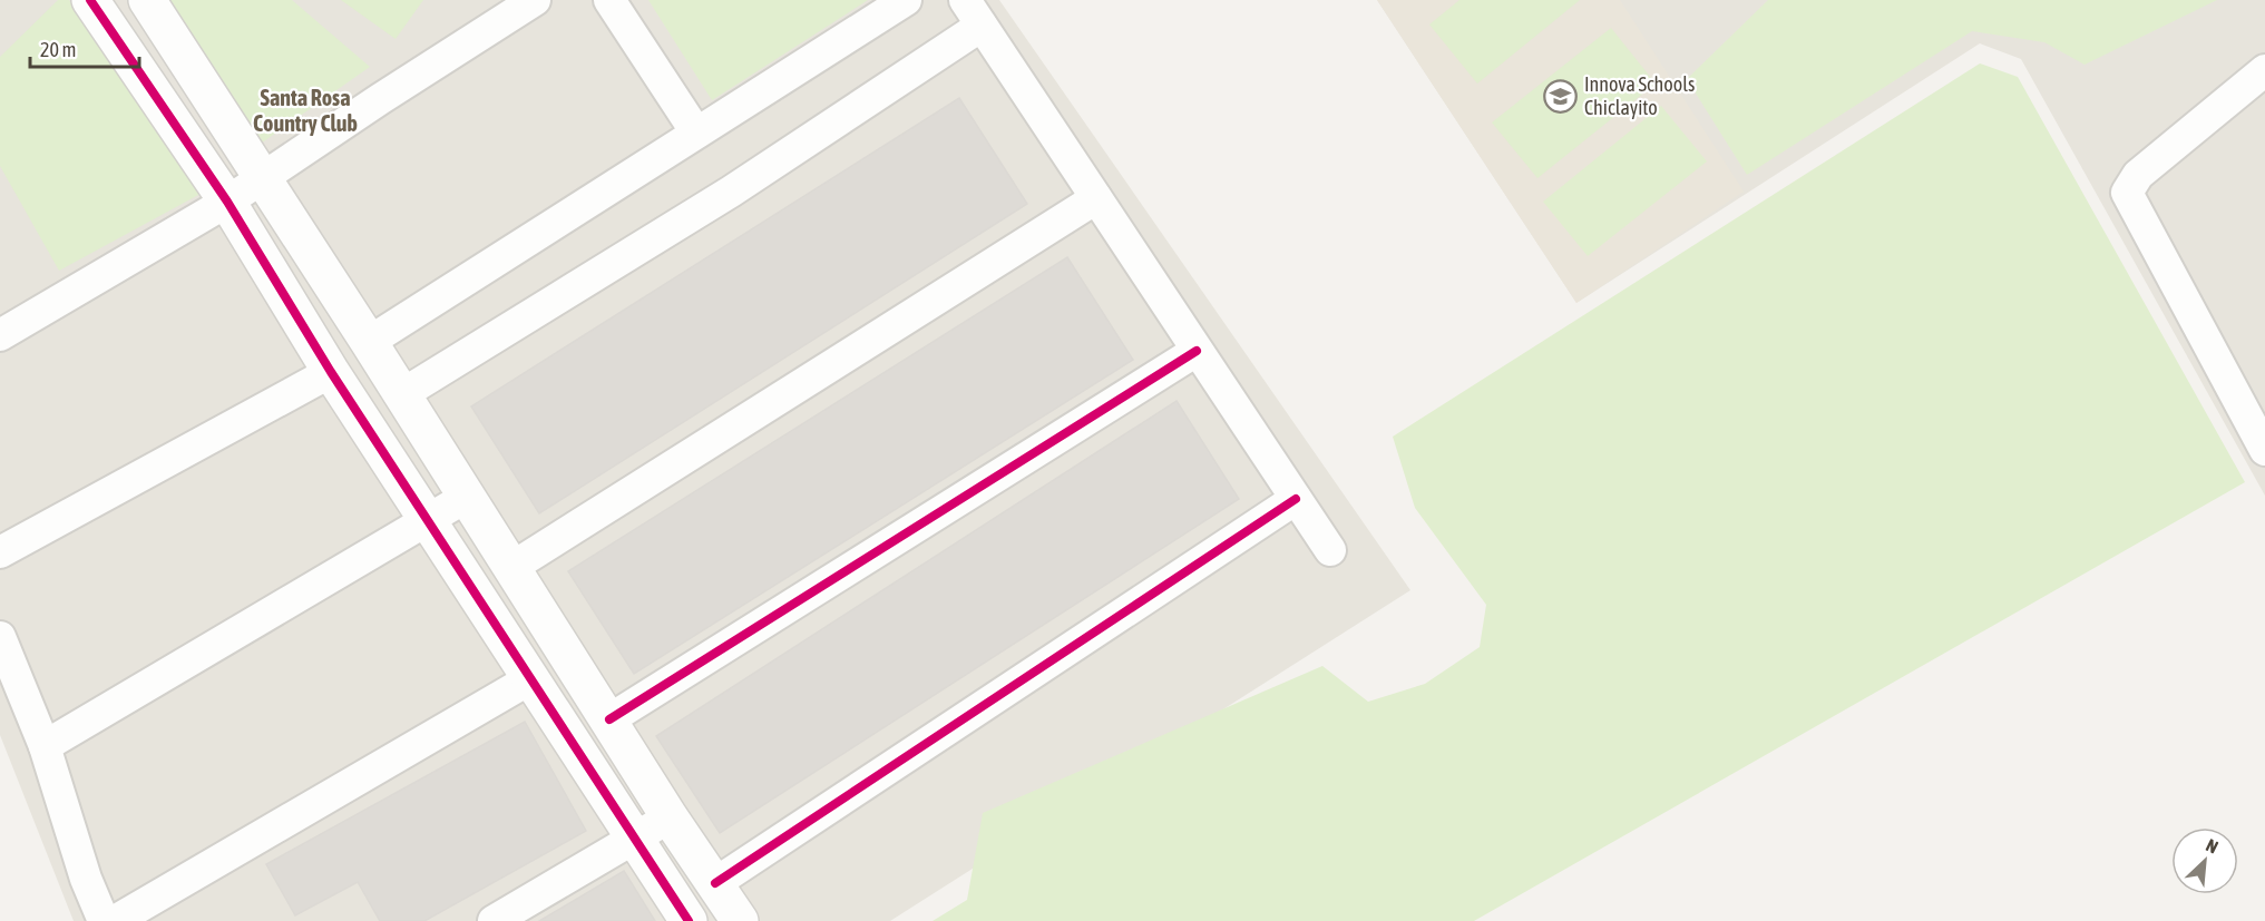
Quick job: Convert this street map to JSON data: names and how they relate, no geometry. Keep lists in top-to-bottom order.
{
  "districts": ["Santa Rosa Country Club"],
  "places": {
    "school or university": ["Innova Schools Chiclayito"]
  },
  "scale_bar": "20 m",
  "north": "top right"
}
